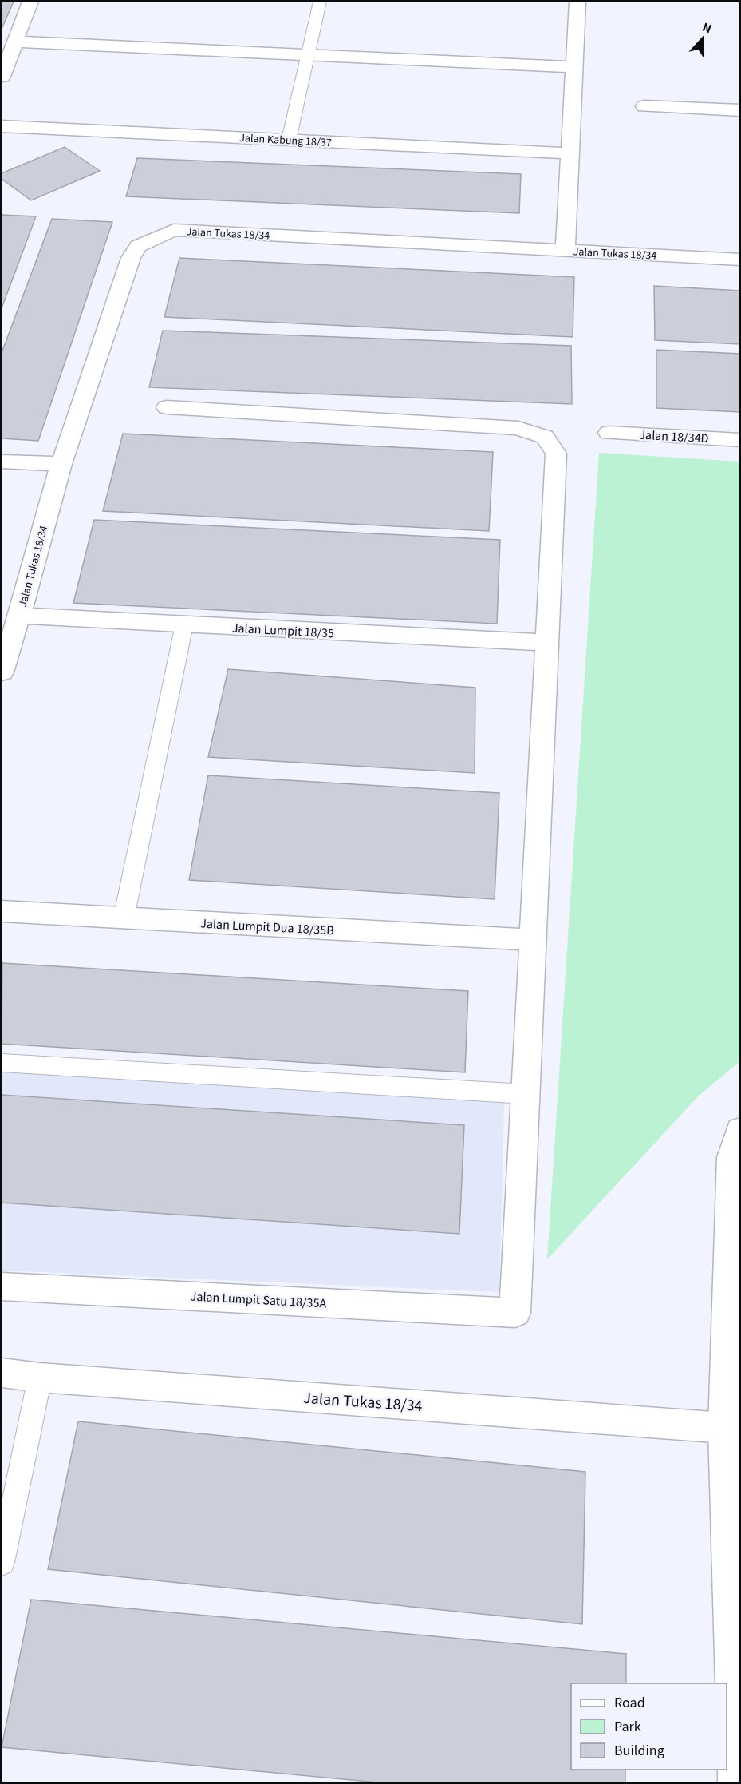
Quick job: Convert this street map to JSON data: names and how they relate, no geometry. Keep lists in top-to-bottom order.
{
  "streets": {
    "street": [
      "Jalan Kabung 18/37",
      "Jalan Tukas 18/34",
      "Jalan 18/34D",
      "Jalan Lumpit 18/35",
      "Jalan Lumpit Dua 18/35B",
      "Jalan Lumpit Satu 18/35A"
    ]
  },
  "crossings": [
    ["Jalan Tukas 18/34", "Jalan Lumpit 18/35"]
  ],
  "legend": ["Road", "Park", "Building"],
  "north": "top"
}
